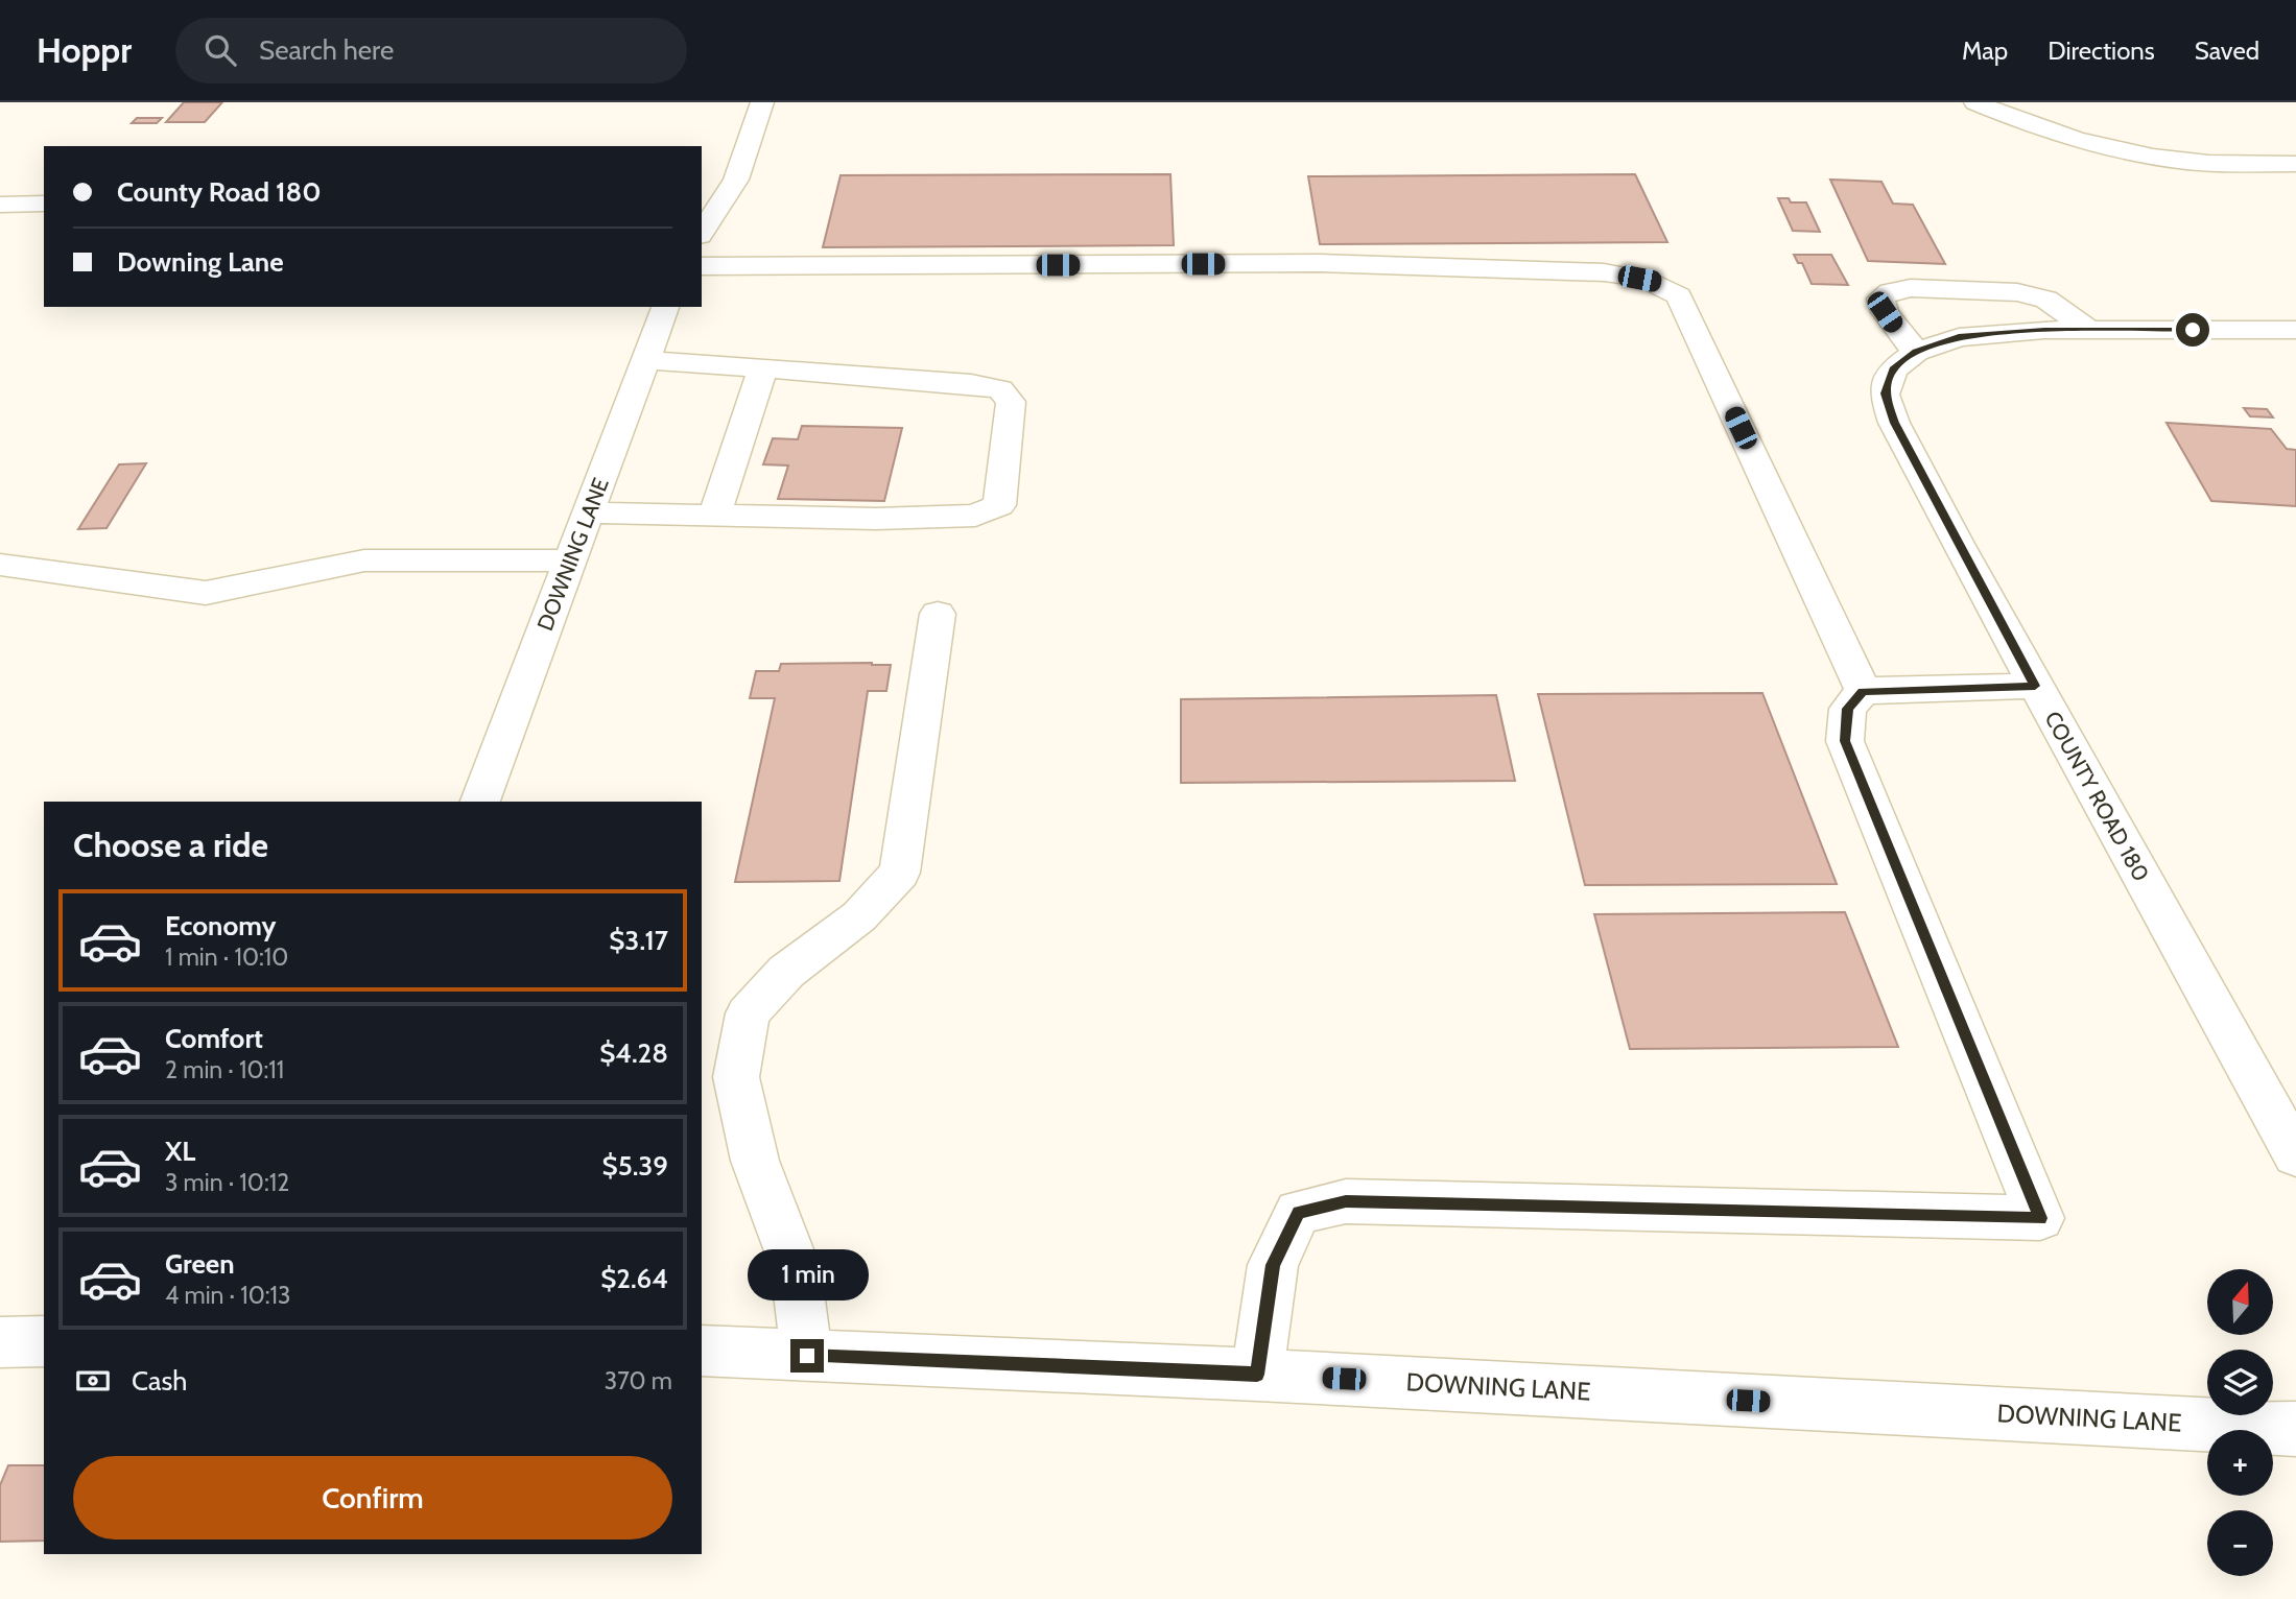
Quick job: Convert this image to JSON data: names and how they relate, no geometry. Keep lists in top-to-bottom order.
{
  "streets": {
    "street": ["DOWNING LANE", "COUNTY ROAD 180"]
  },
  "north": "top",
  "page": {
    "header": "Hoppr",
    "search": "Search here",
    "nav": ["Map", "Directions", "Saved"],
    "banner": ["County Road 180", "Downing Lane"],
    "heading": "Choose a ride",
    "list": [
      {
        "name": "Economy",
        "note": "1 min · 10:10",
        "value": "$3.17"
      },
      {
        "name": "Comfort",
        "note": "2 min · 10:11",
        "value": "$4.28"
      },
      {
        "name": "XL",
        "note": "3 min · 10:12",
        "value": "$5.39"
      },
      {
        "name": "Green",
        "note": "4 min · 10:13",
        "value": "$2.64"
      }
    ],
    "bubble": "1 min",
    "map_buttons": ["+", "−"],
    "pay": ["Cash", "370 m"],
    "buttons": "Confirm"
  }
}
